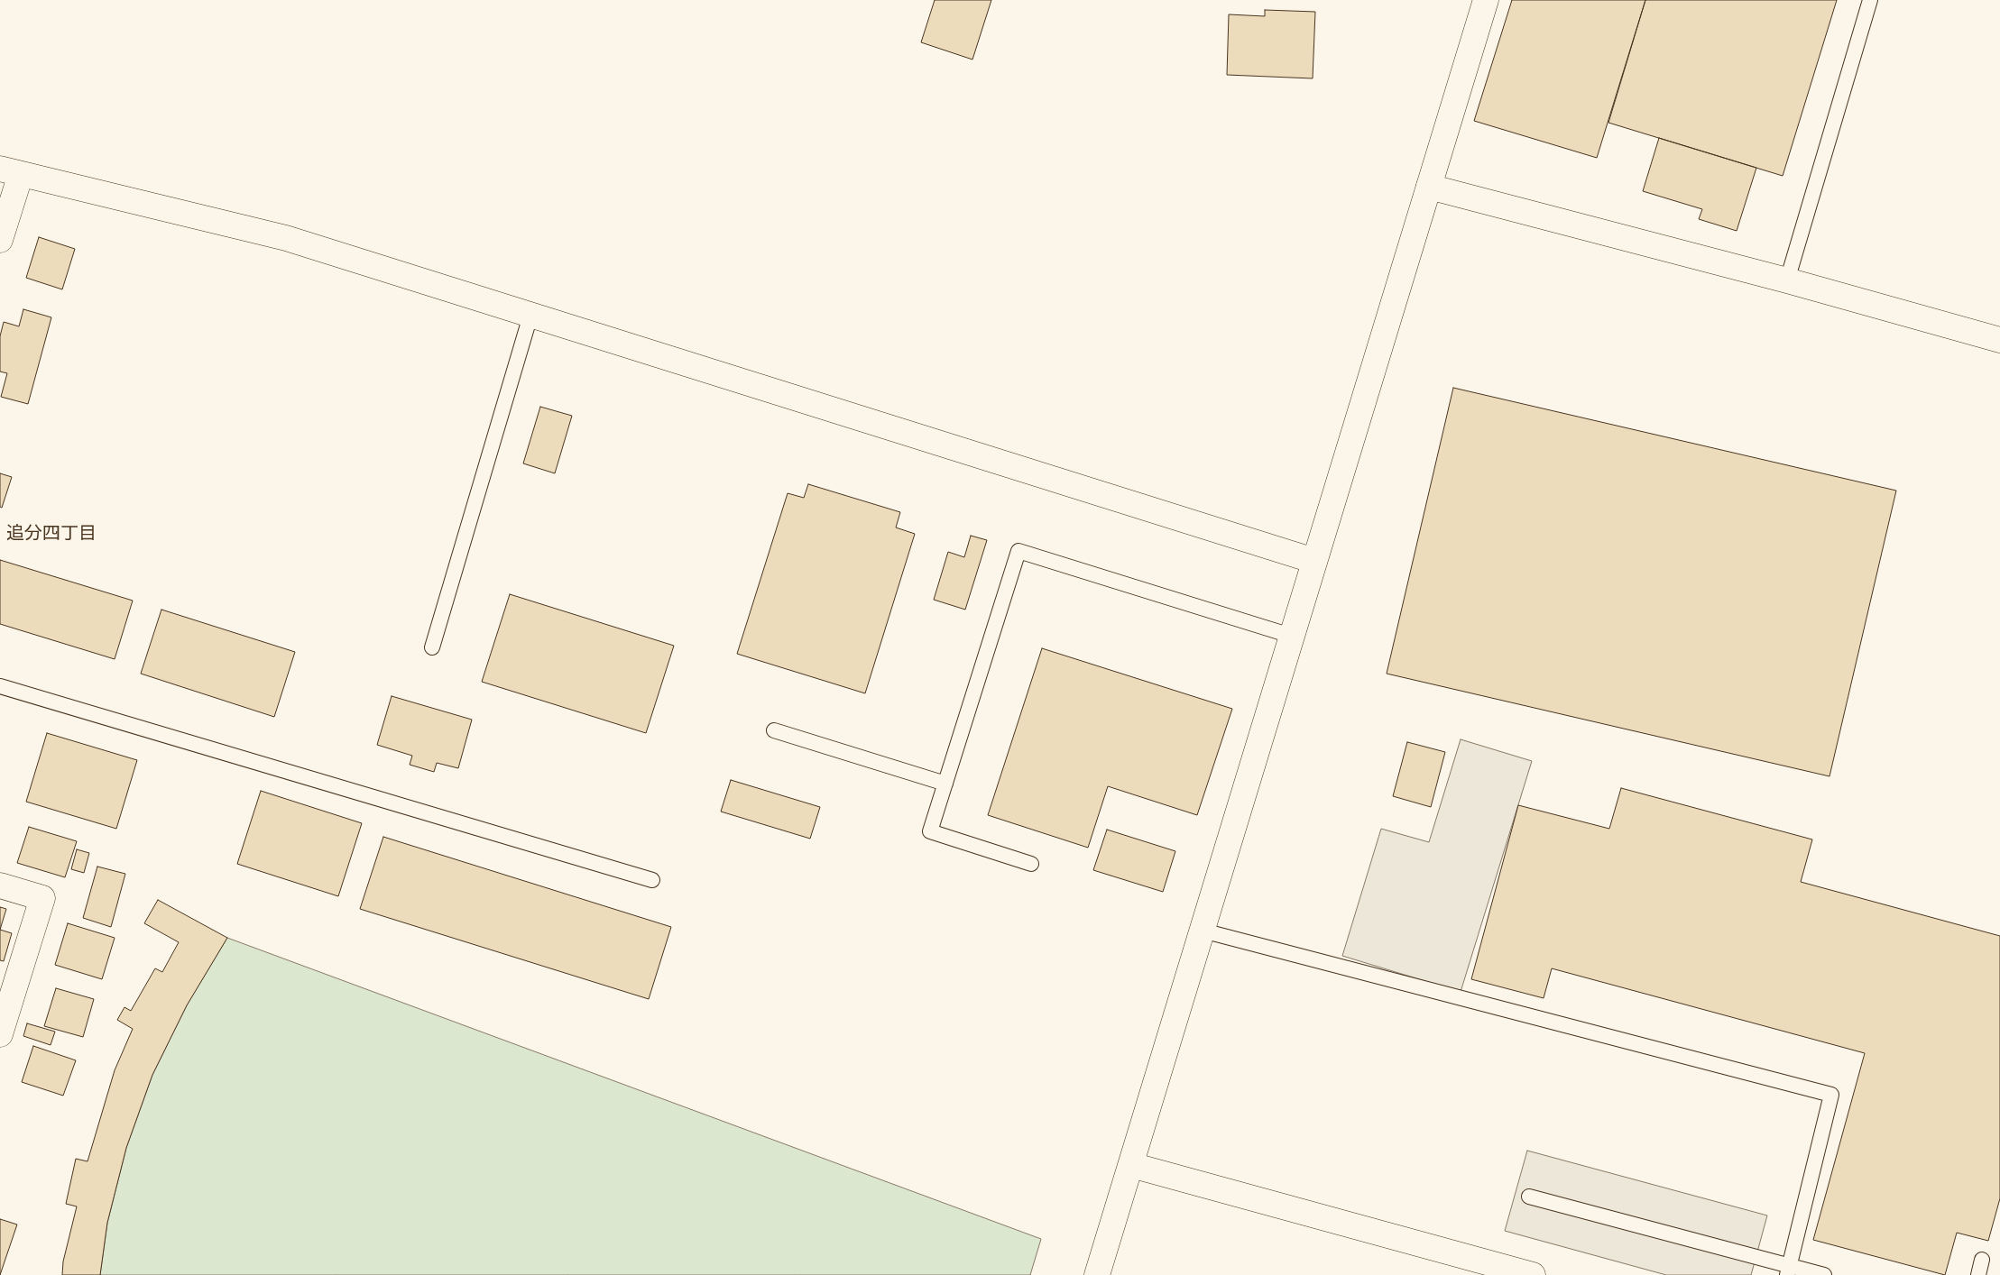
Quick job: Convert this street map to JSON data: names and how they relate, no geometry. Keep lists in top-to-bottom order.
{
  "districts": ["追分四丁目"]
}
